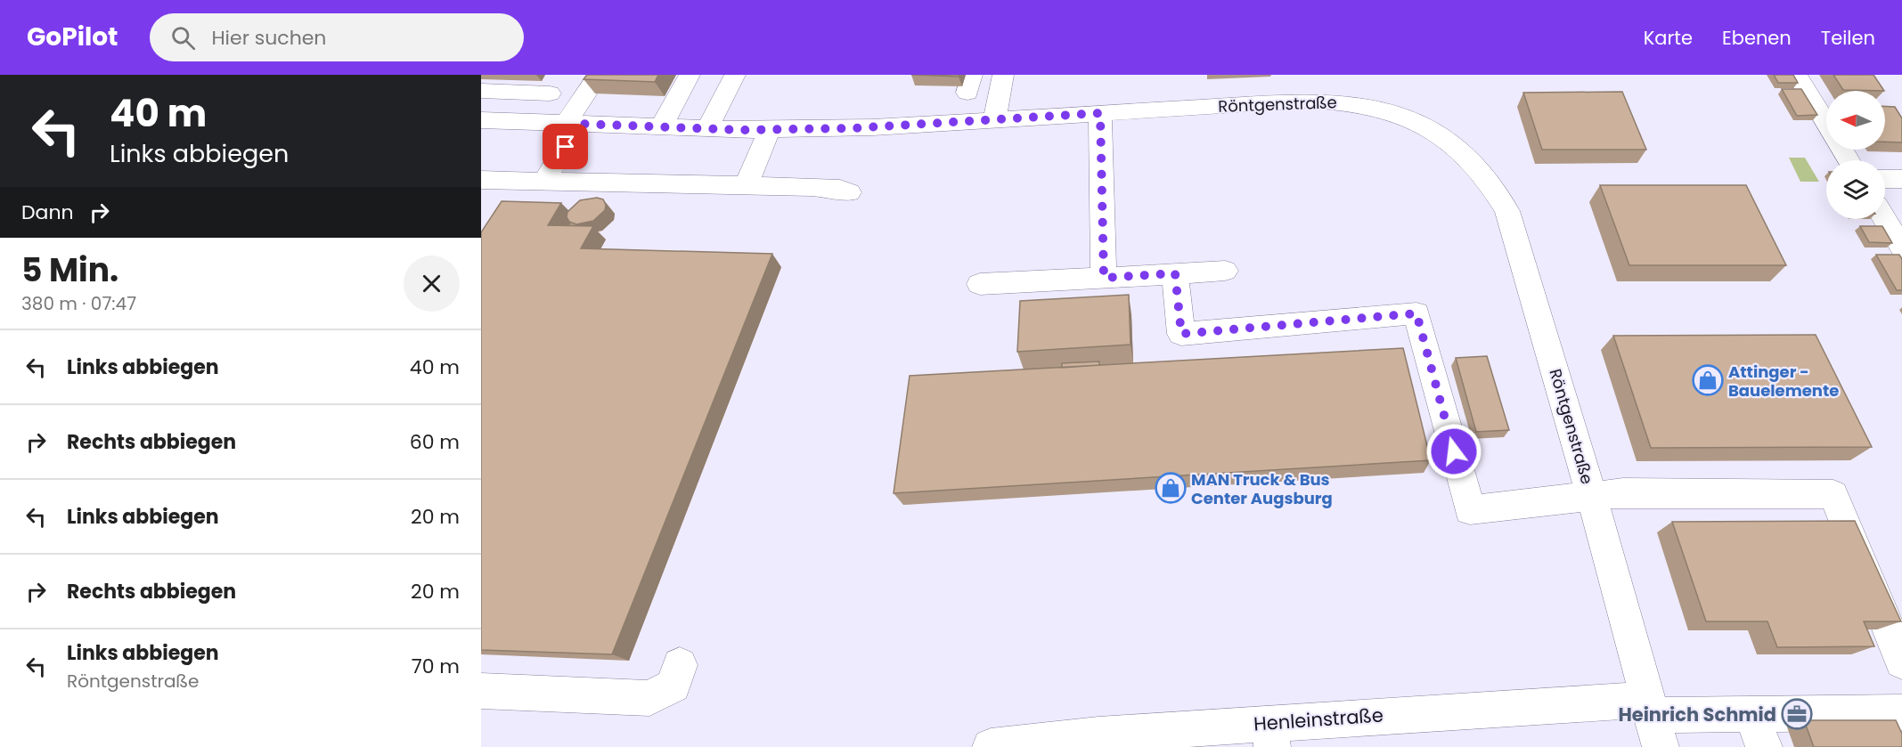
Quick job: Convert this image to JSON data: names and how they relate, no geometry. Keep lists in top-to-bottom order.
{
  "streets": {
    "street": ["Röntgenstraße", "Henleinstraße"]
  },
  "crossings": [
    ["Röntgenstraße", "Henleinstraße"]
  ],
  "places": {
    "shop": ["Attinger - Bauelemente", "MAN Truck & Bus Center Augsburg"],
    "office": ["Heinrich Schmid"]
  },
  "north": "left",
  "page": {
    "header": "GoPilot",
    "search": "Hier suchen",
    "nav": ["Karte", "Ebenen", "Teilen"],
    "turn": ["40 m", "Links abbiegen"],
    "then": "Dann",
    "heading": ["5 Min.", "380 m · 07:47"],
    "list": [
      {
        "name": "Links abbiegen",
        "value": "40 m"
      },
      {
        "name": "Rechts abbiegen",
        "value": "60 m"
      },
      {
        "name": "Links abbiegen",
        "value": "20 m"
      },
      {
        "name": "Rechts abbiegen",
        "value": "20 m"
      },
      {
        "name": "Links abbiegen",
        "note": "Röntgenstraße",
        "value": "70 m"
      }
    ]
  }
}
